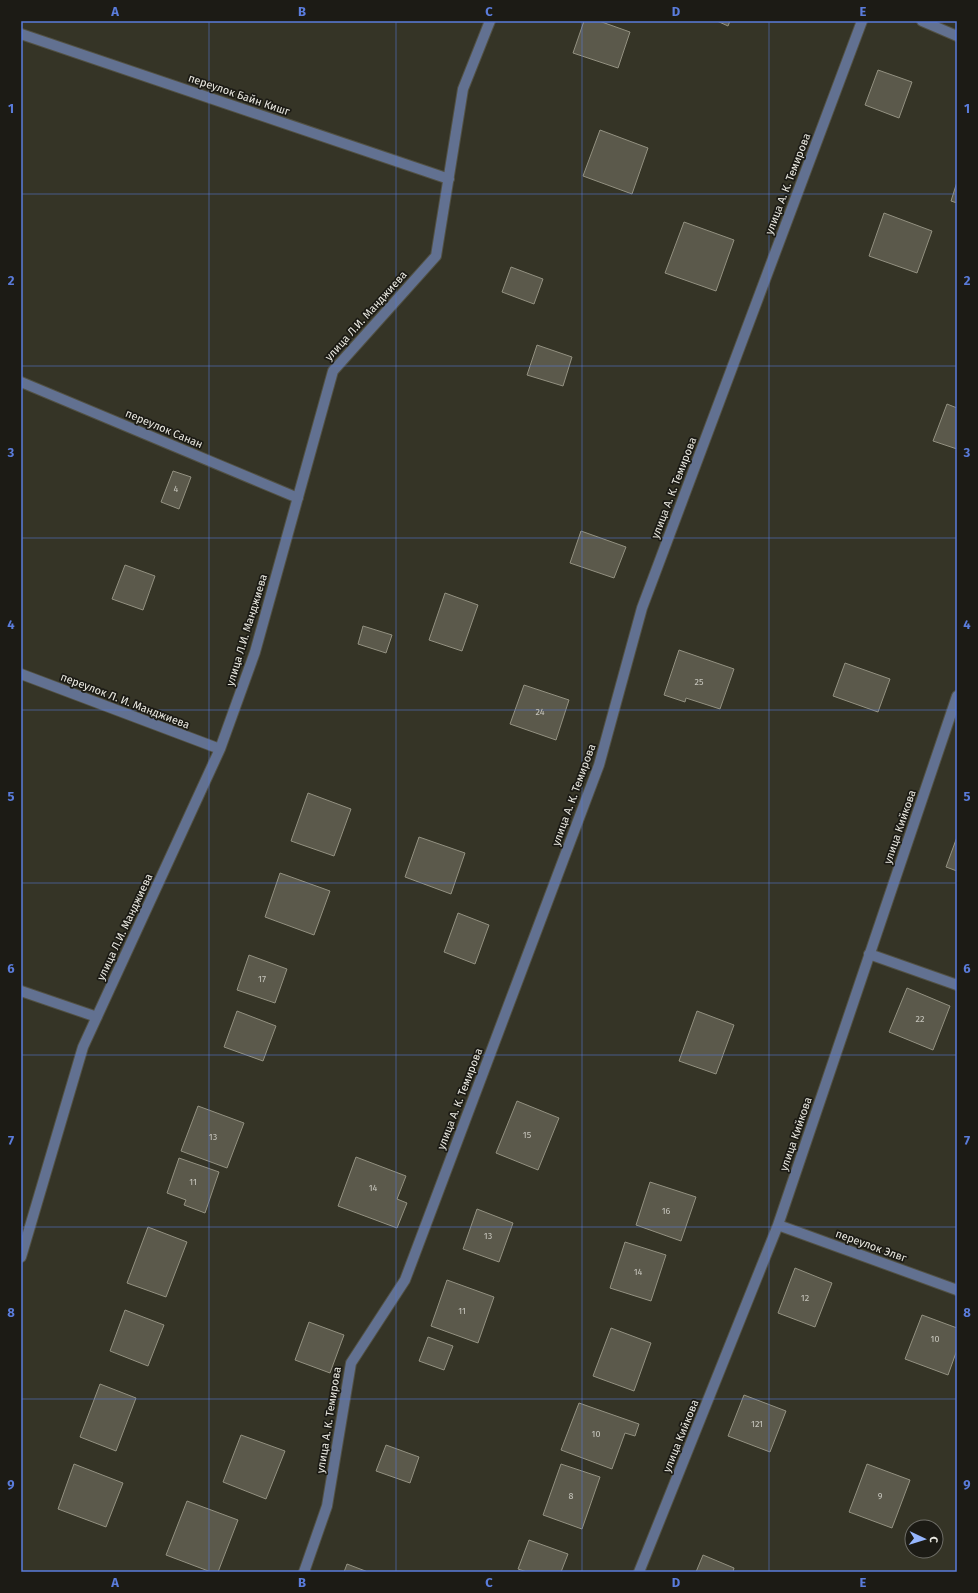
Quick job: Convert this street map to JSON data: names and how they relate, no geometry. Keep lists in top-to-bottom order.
{
  "streets": {
    "street": [
      "переулок Байн Кишг",
      "улица А. К. Темирова",
      "улица Л.И. Манджиева",
      "переулок Санан",
      "переулок Л. И. Манджиева",
      "улица Кийкова",
      "переулок Элвг"
    ]
  },
  "crossings": [
    ["переулок Байн Кишг", "улица Л.И. Манджиева"],
    ["улица Л.И. Манджиева", "переулок Санан"],
    ["улица Л.И. Манджиева", "переулок Л. И. Манджиева"],
    ["улица Кийкова", "переулок Элвг"]
  ],
  "house_numbers": [
    "4",
    "25",
    "24",
    "17",
    "22",
    "15",
    "13",
    "11",
    "14",
    "16",
    "13",
    "14",
    "12",
    "11",
    "10",
    "121",
    "10",
    "8",
    "9"
  ],
  "north": "right",
  "grid": {
    "columns": [
      "A",
      "B",
      "C",
      "D",
      "E"
    ],
    "rows": [
      "1",
      "2",
      "3",
      "4",
      "5",
      "6",
      "7",
      "8",
      "9"
    ]
  }
}
